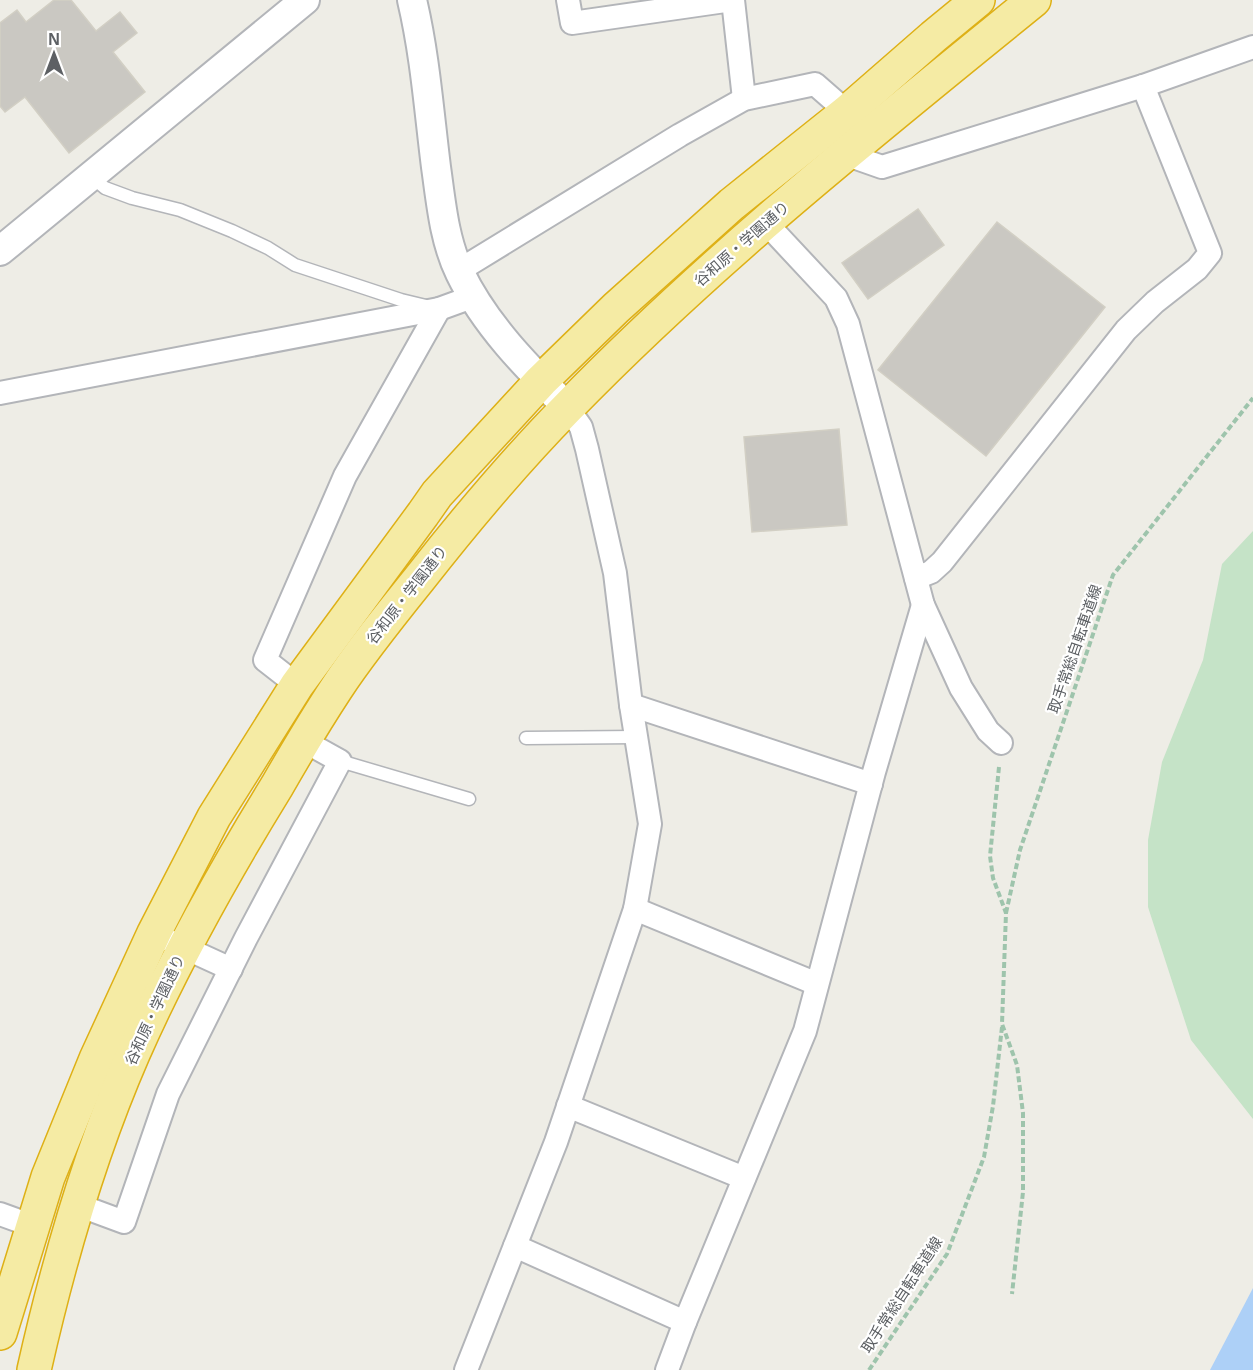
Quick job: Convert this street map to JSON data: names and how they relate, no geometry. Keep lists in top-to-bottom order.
{
  "streets": {
    "highway": ["谷和原・学園通り"],
    "path": ["取手常総自転車道線"]
  },
  "north": "top"
}
